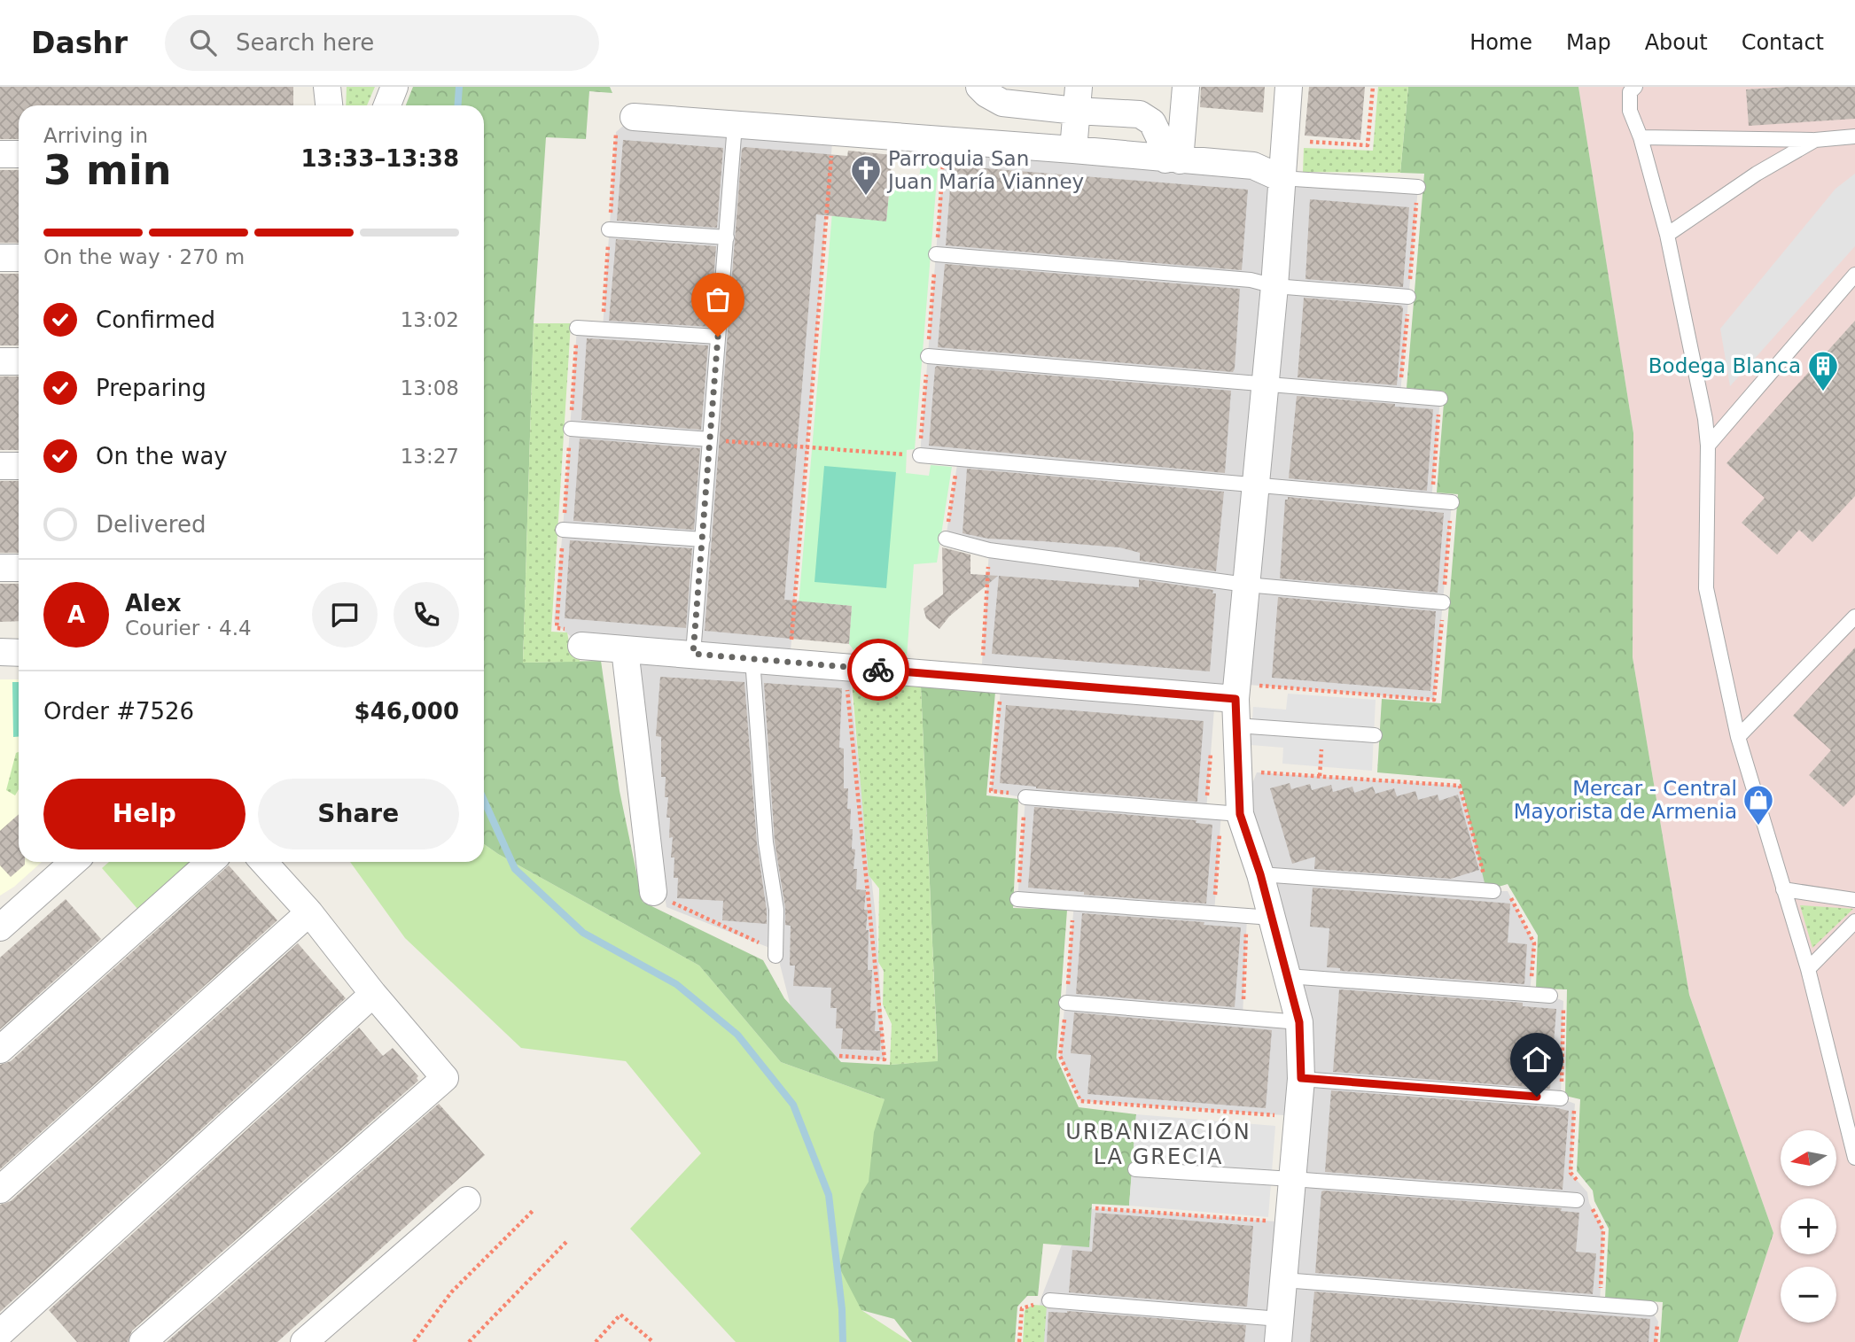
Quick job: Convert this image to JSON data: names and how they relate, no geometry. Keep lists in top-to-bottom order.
{
  "districts": ["URBANIZACIÓN LA GRECIA"],
  "places": {
    "church": ["Parroquia San Juan María Vianney"],
    "building": ["Bodega Blanca"],
    "shop": ["Mercar - Central Mayorista de Armenia"]
  },
  "north": "left",
  "page": {
    "header": "Dashr",
    "search": "Search here",
    "nav": [
      "Home",
      "Map",
      "About",
      "Contact"
    ],
    "heading": ["3 min", "Arriving in", "13:33–13:38"],
    "panel": [
      "Alex",
      "Courier · 4.4",
      "Order #7526",
      "$46,000"
    ],
    "bar": "On the way · 270 m",
    "list": [
      ["Confirmed", "13:02"],
      ["Preparing", "13:08"],
      ["On the way", "13:27"],
      "Delivered"
    ],
    "round": "A",
    "buttons": ["Help", "Share"],
    "map_buttons": ["+", "−"]
  }
}
